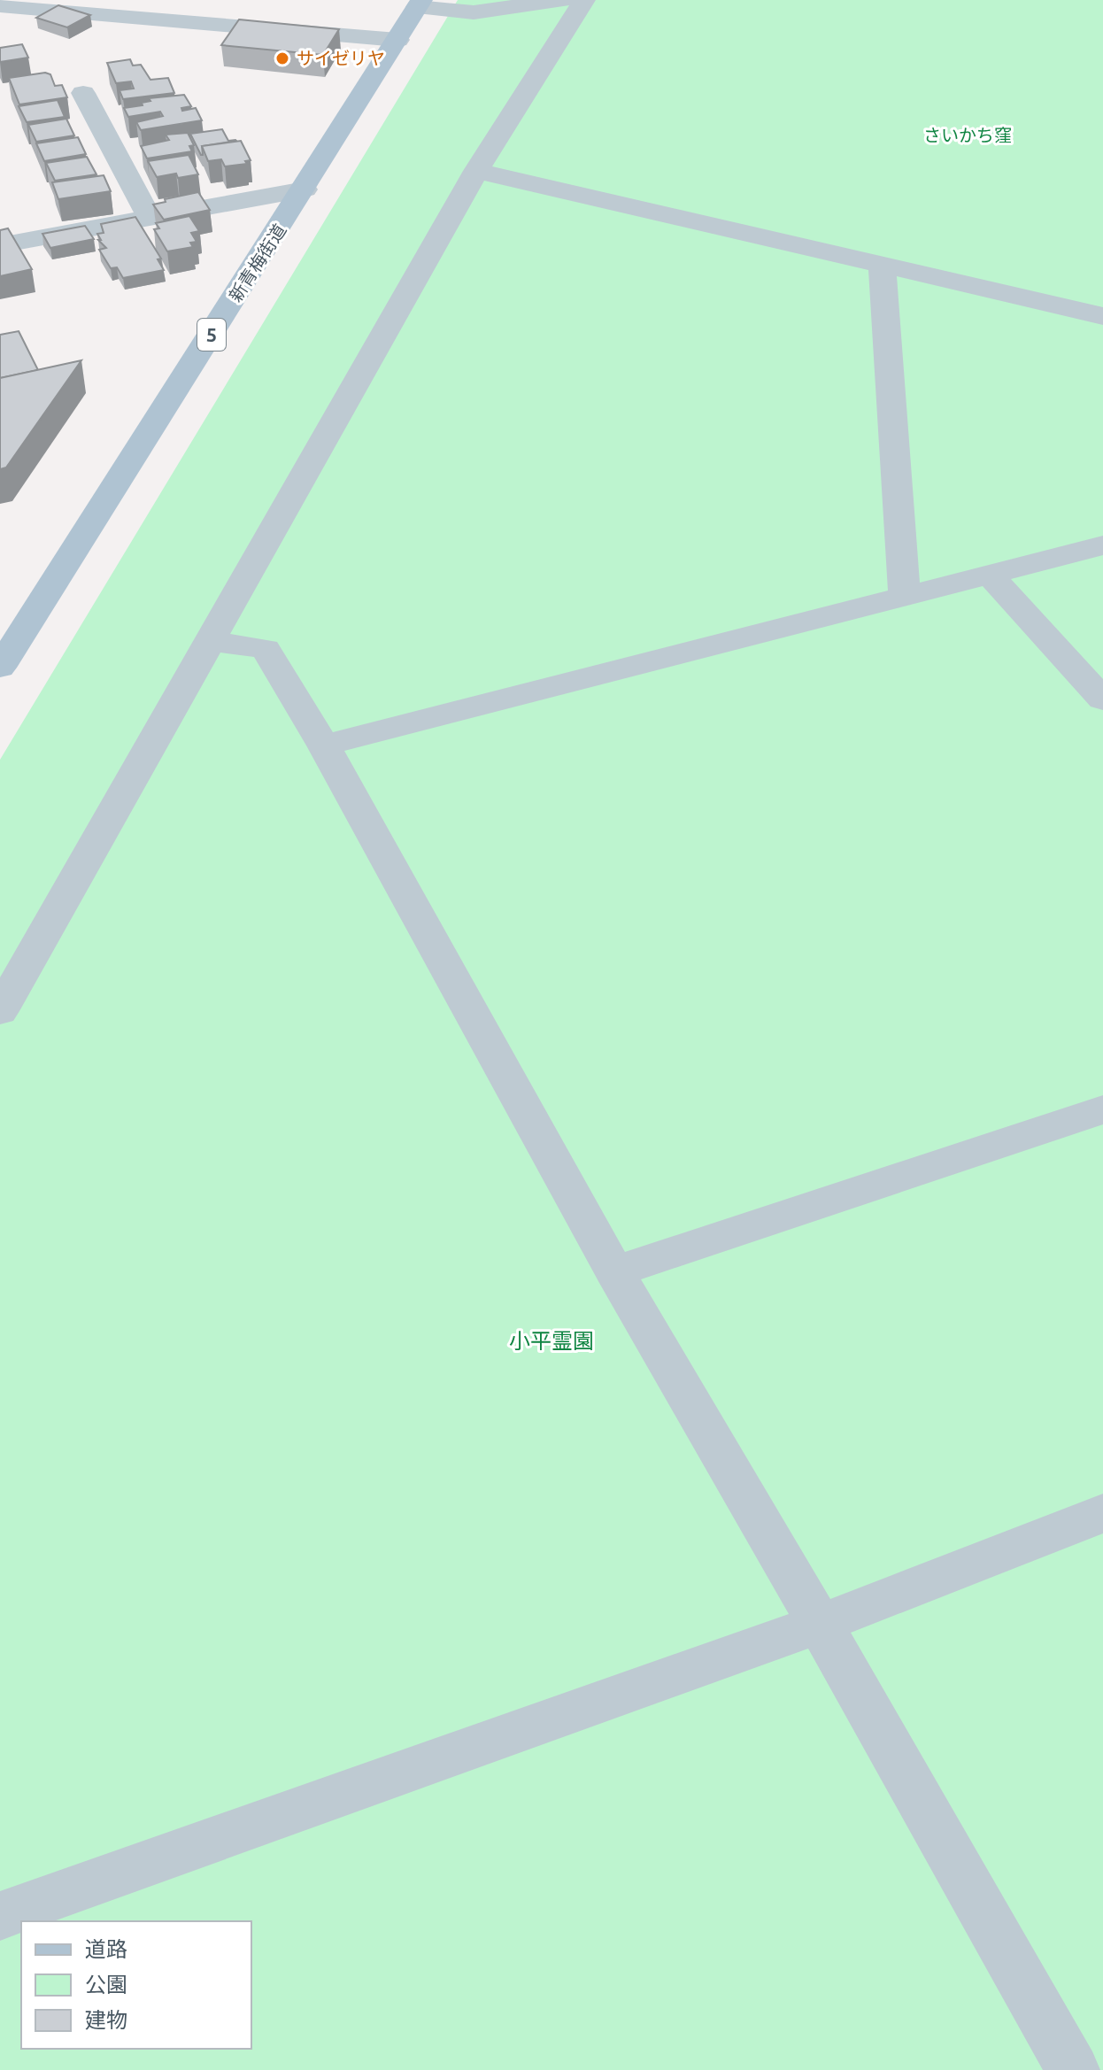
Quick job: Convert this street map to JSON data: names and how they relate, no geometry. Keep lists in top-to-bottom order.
{
  "streets": {
    "main road": ["新青梅街道", "5"]
  },
  "parks": ["さいかち窪", "小平霊園"],
  "places": ["サイゼリヤ"],
  "legend": ["道路", "公園", "建物"]
}
